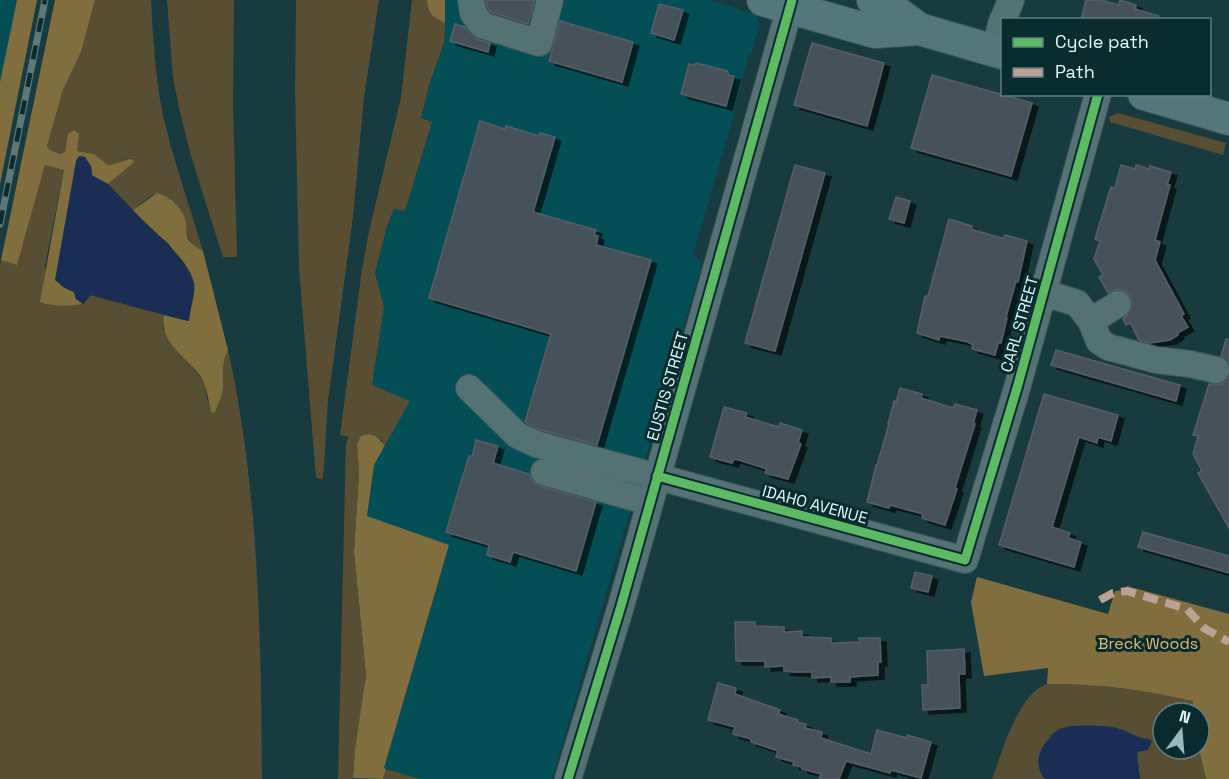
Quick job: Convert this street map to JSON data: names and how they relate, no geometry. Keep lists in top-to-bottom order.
{
  "streets": {
    "street": ["CARL STREET", "EUSTIS STREET", "IDAHO AVENUE"]
  },
  "crossings": [
    ["CARL STREET", "IDAHO AVENUE"],
    ["EUSTIS STREET", "IDAHO AVENUE"]
  ],
  "parks": ["Breck Woods"],
  "legend": ["Cycle path", "Path"],
  "north": "top"
}
